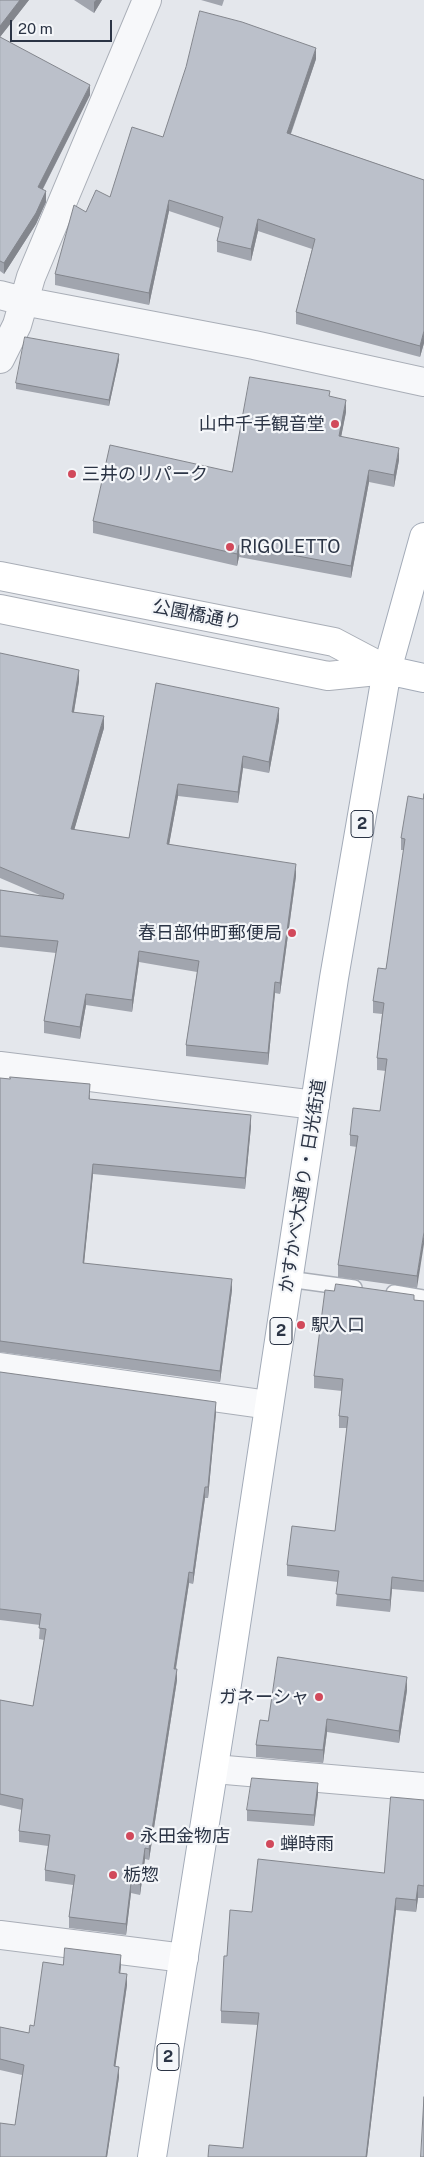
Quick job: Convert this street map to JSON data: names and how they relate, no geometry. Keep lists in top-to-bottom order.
{
  "streets": {
    "main road": ["公園橋通り", "2", "かすかべ大通り・日光街道"]
  },
  "crossings": [
    ["公園橋通り", "かすかべ大通り・日光街道"],
    ["2", "かすかべ大通り・日光街道"]
  ],
  "places": [
    "山中千手観音堂",
    "三井のリパーク",
    "RIGOLETTO",
    "春日部仲町郵便局",
    "駅入口",
    "ガネーシャ",
    "永田金物店",
    "蝉時雨",
    "栃惣"
  ],
  "scale_bar": "20 m"
}
